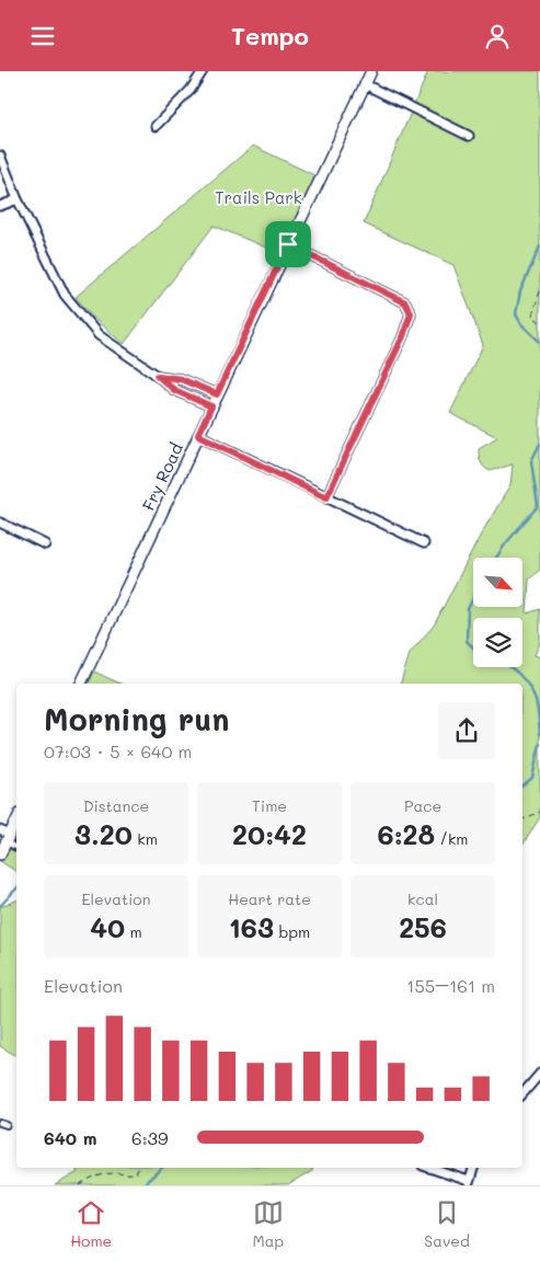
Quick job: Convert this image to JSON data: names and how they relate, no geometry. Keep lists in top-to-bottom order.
{
  "streets": {
    "street": ["Fry Road"]
  },
  "parks": ["Trails Park"],
  "north": "bottom right",
  "page": {
    "header": "Tempo",
    "heading": ["Morning run", "07:03 · 5 × 640 m"],
    "stats": [
      ["Distance", "3.20 km"],
      ["Time", "20:42"],
      ["Pace", "6:28 /km"],
      ["Elevation", "40 m"],
      ["Heart rate", "163 bpm"],
      ["kcal", "256"]
    ],
    "chart": ["Elevation", "155–161 m"],
    "list": [
      {
        "name": "640 m",
        "note": "6:39"
      }
    ],
    "tabs": ["Home", "Map", "Saved"]
  }
}
